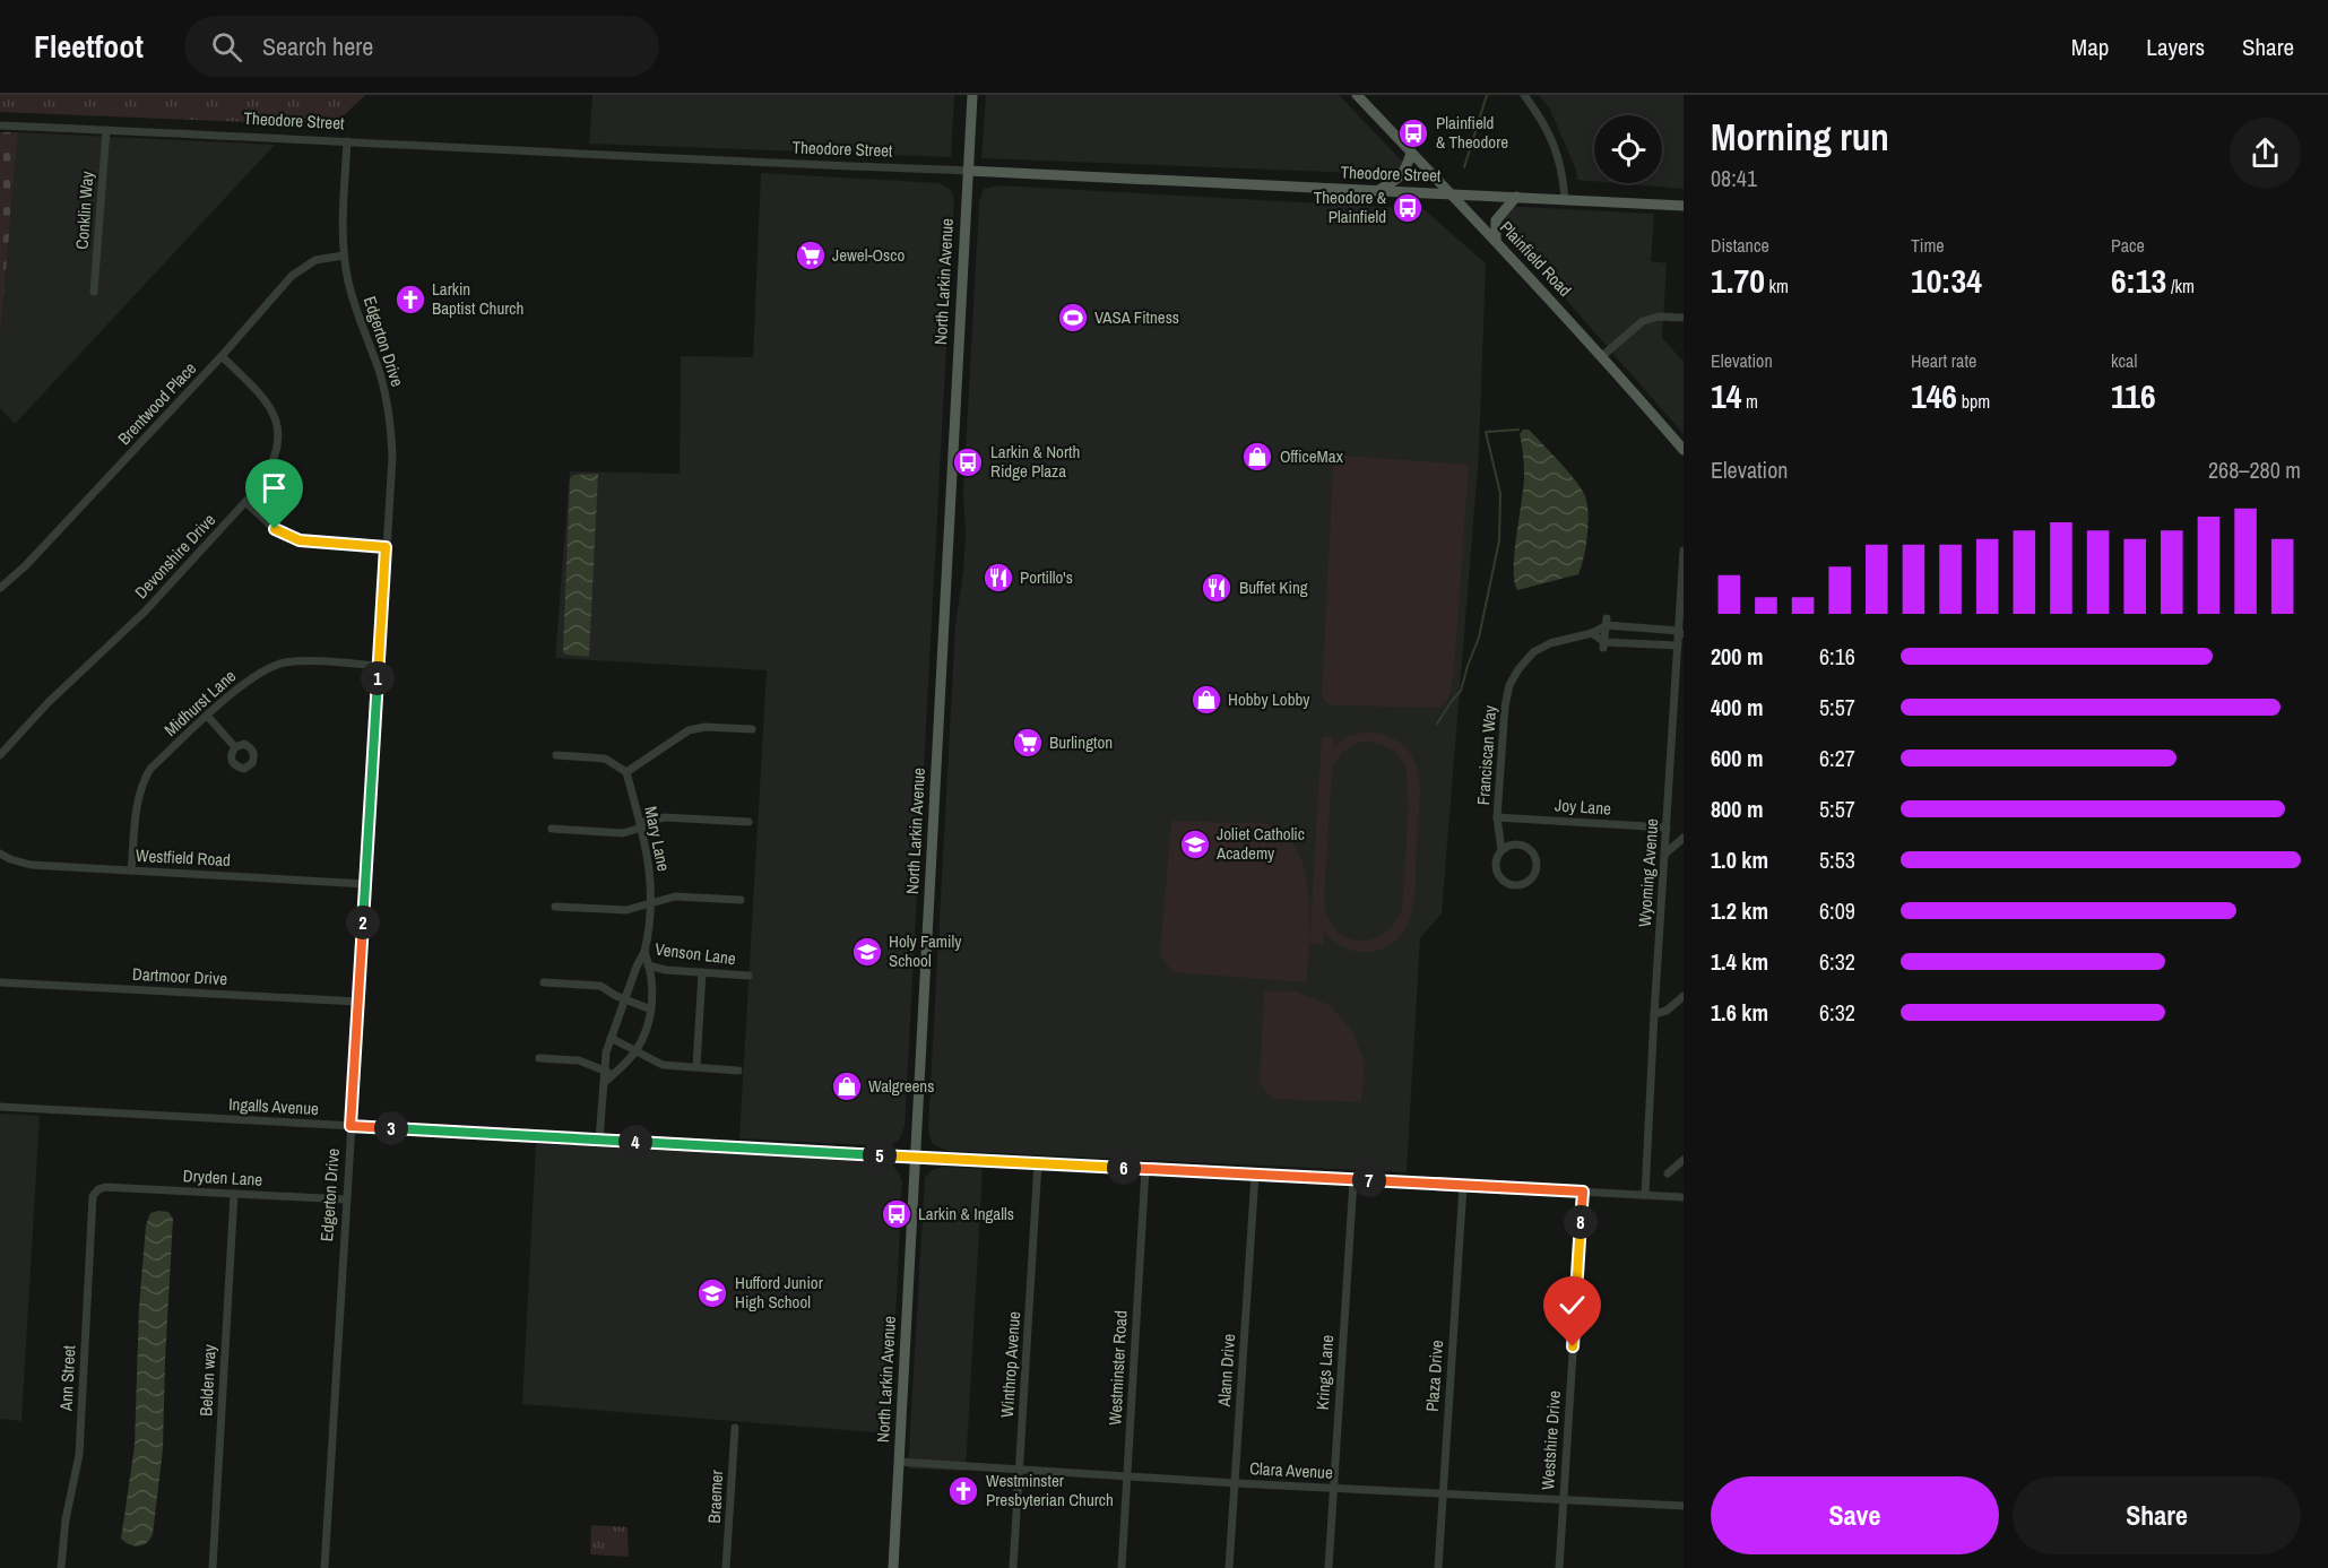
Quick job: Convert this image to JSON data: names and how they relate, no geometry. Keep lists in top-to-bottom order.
{
  "streets": {
    "main road": ["Theodore Street", "Plainfield Road", "North Larkin Avenue"],
    "street": [
      "Conklin Way",
      "Edgerton Drive",
      "Brentwood Place",
      "Devonshire Drive",
      "Midhurst Lane",
      "Franciscan Way",
      "Joy Lane",
      "Mary Lane",
      "Westfield Road",
      "Wyoming Avenue",
      "Venson Lane",
      "Dartmoor Drive",
      "Ingalls Avenue",
      "Dryden Lane",
      "Winthrop Avenue",
      "Westminster Road",
      "Alann Drive",
      "Krings Lane",
      "Plaza Drive",
      "Ann Street",
      "Belden way",
      "Westshire Drive",
      "Clara Avenue",
      "Braemer"
    ]
  },
  "crossings": [
    ["Theodore Street", "Conklin Way"],
    ["Theodore Street", "Plainfield Road"],
    ["Theodore Street", "North Larkin Avenue"],
    ["Theodore Street", "Edgerton Drive"],
    ["North Larkin Avenue", "Ingalls Avenue"],
    ["North Larkin Avenue", "Clara Avenue"],
    ["Edgerton Drive", "Brentwood Place"],
    ["Edgerton Drive", "Midhurst Lane"],
    ["Edgerton Drive", "Westfield Road"],
    ["Edgerton Drive", "Dartmoor Drive"],
    ["Edgerton Drive", "Ingalls Avenue"],
    ["Edgerton Drive", "Dryden Lane"],
    ["Brentwood Place", "Devonshire Drive"],
    ["Midhurst Lane", "Westfield Road"],
    ["Franciscan Way", "Joy Lane"],
    ["Joy Lane", "Wyoming Avenue"],
    ["Mary Lane", "Venson Lane"],
    ["Mary Lane", "Ingalls Avenue"],
    ["Wyoming Avenue", "Ingalls Avenue"],
    ["Ingalls Avenue", "Winthrop Avenue"],
    ["Ingalls Avenue", "Westminster Road"],
    ["Ingalls Avenue", "Alann Drive"],
    ["Ingalls Avenue", "Krings Lane"],
    ["Ingalls Avenue", "Plaza Drive"],
    ["Ingalls Avenue", "Westshire Drive"],
    ["Dryden Lane", "Ann Street"],
    ["Dryden Lane", "Belden way"],
    ["Winthrop Avenue", "Clara Avenue"],
    ["Westminster Road", "Clara Avenue"],
    ["Alann Drive", "Clara Avenue"],
    ["Krings Lane", "Clara Avenue"],
    ["Plaza Drive", "Clara Avenue"],
    ["Westshire Drive", "Clara Avenue"]
  ],
  "places": {
    "bus stop": [
      "Plainfield & Theodore",
      "Theodore & Plainfield",
      "Larkin & North Ridge Plaza",
      "Larkin & Ingalls"
    ],
    "supermarket": ["Jewel-Osco", "Burlington"],
    "church": ["Larkin Baptist Church", "Westminster Presbyterian Church"],
    "sports": ["VASA Fitness"],
    "shop": ["OfficeMax", "Hobby Lobby", "Walgreens"],
    "restaurant": ["Portillo's", "Buffet King"],
    "school or university": ["Joliet Catholic Academy", "Holy Family School", "Hufford Junior High School"]
  },
  "page": {
    "header": "Fleetfoot",
    "search": "Search here",
    "nav": ["Map", "Layers", "Share"],
    "heading": ["Morning run", "08:41"],
    "stats": [
      ["Distance", "1.70 km"],
      ["Time", "10:34"],
      ["Pace", "6:13 /km"],
      ["Elevation", "14 m"],
      ["Heart rate", "146 bpm"],
      ["kcal", "116"]
    ],
    "chart": ["Elevation", "268–280 m"],
    "list": [
      {
        "name": "200 m",
        "note": "6:16"
      },
      {
        "name": "400 m",
        "note": "5:57"
      },
      {
        "name": "600 m",
        "note": "6:27"
      },
      {
        "name": "800 m",
        "note": "5:57"
      },
      {
        "name": "1.0 km",
        "note": "5:53"
      },
      {
        "name": "1.2 km",
        "note": "6:09"
      },
      {
        "name": "1.4 km",
        "note": "6:32"
      },
      {
        "name": "1.6 km",
        "note": "6:32"
      }
    ],
    "pins": [
      "1",
      "2",
      "3",
      "4",
      "5",
      "6",
      "7",
      "8"
    ],
    "buttons": ["Save", "Share"]
  }
}
